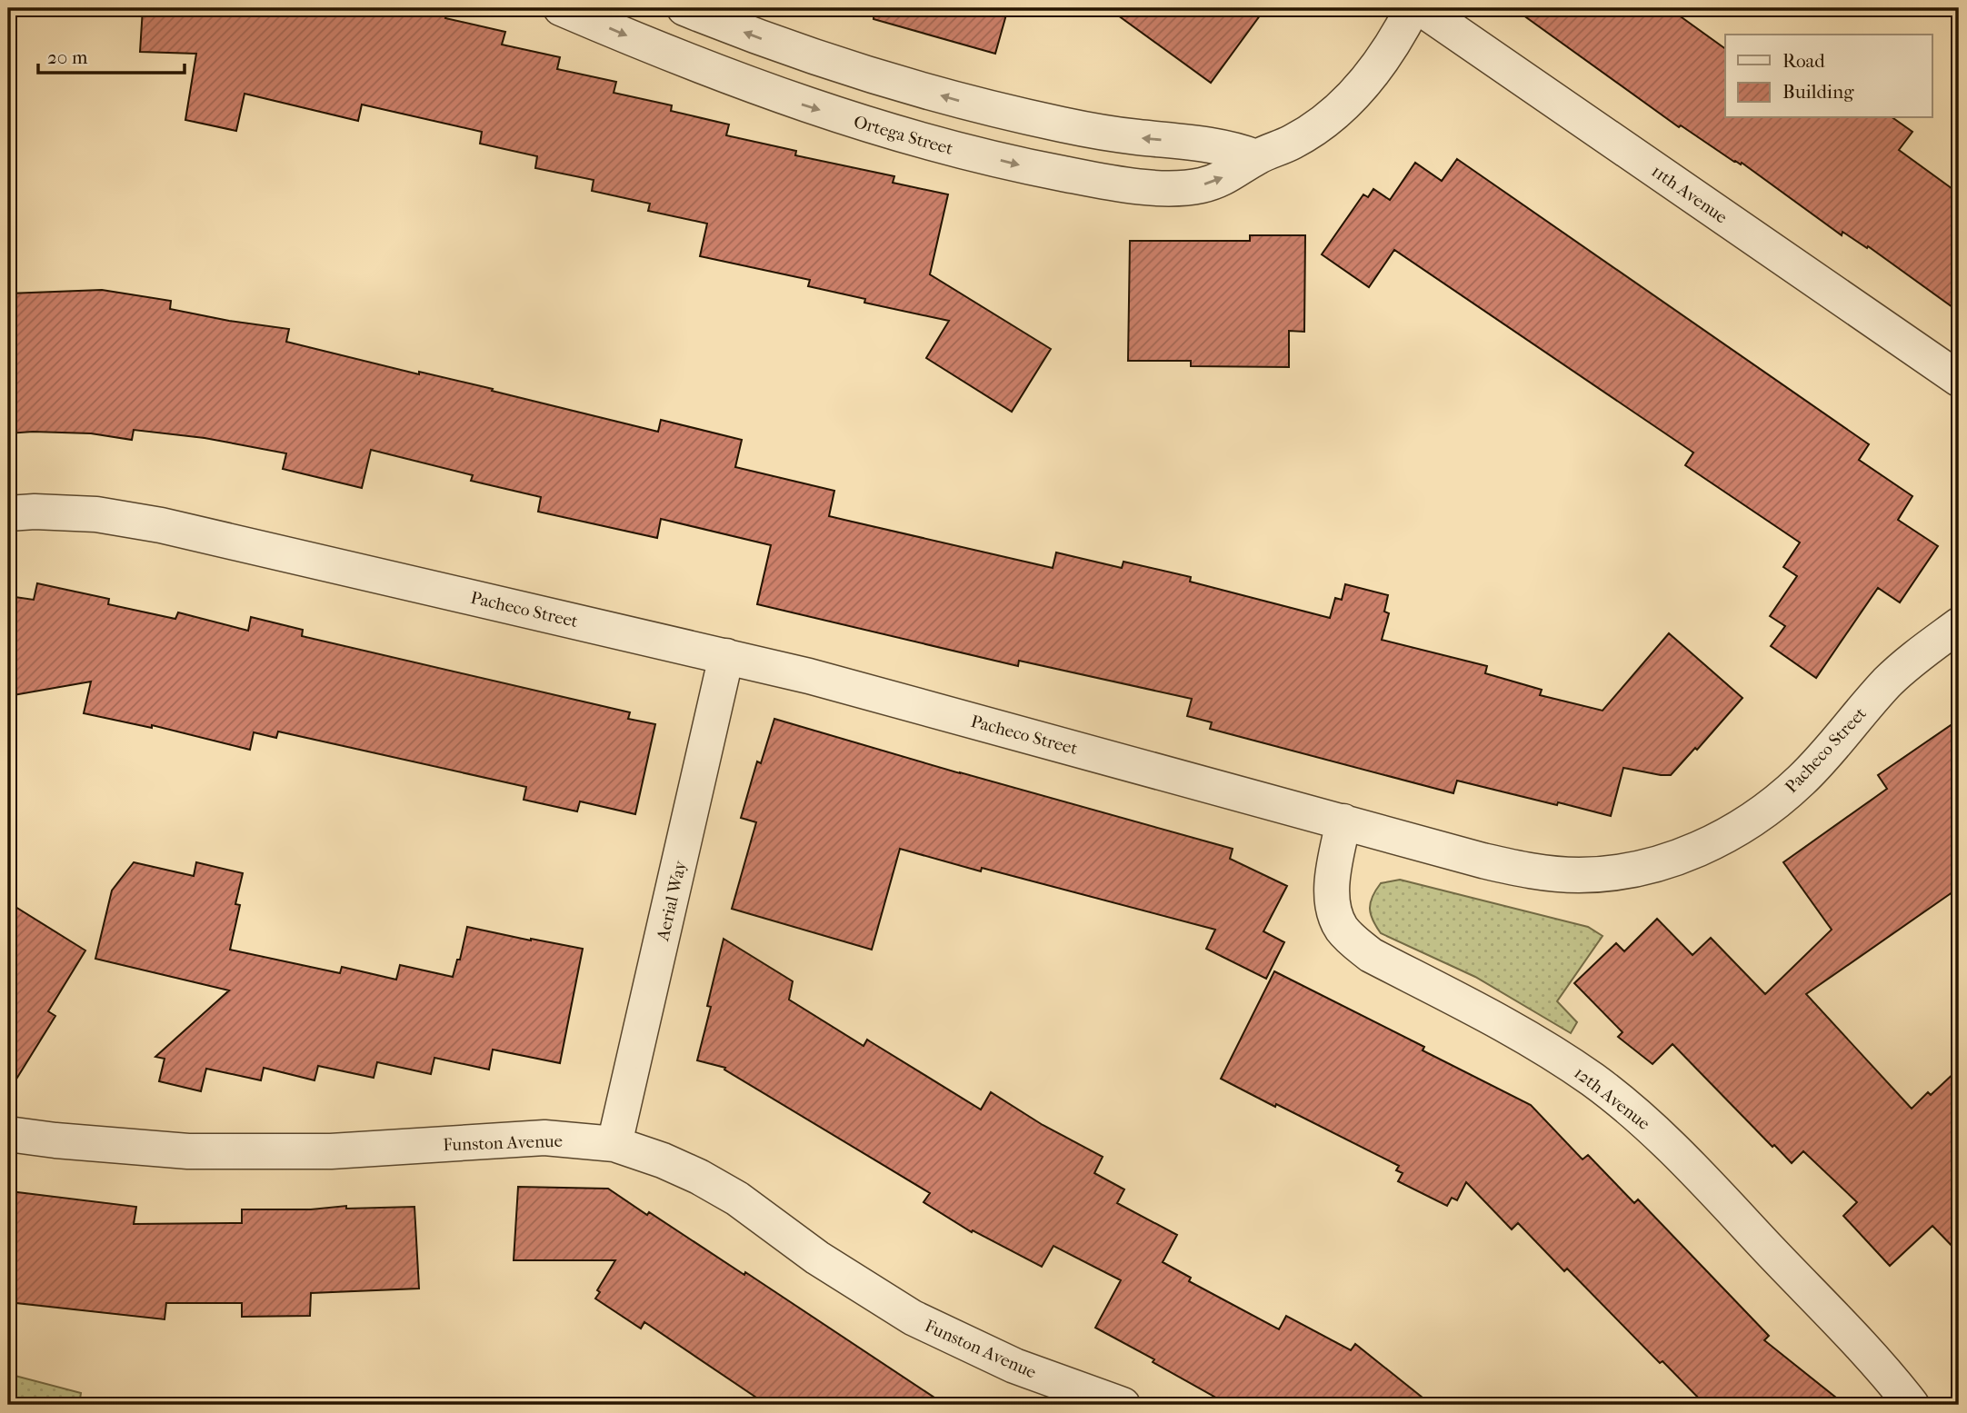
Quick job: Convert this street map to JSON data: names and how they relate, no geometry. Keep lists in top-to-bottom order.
{
  "streets": {
    "street": [
      "Ortega Street",
      "11th Avenue",
      "Pacheco Street",
      "Aerial Way",
      "12th Avenue",
      "Funston Avenue"
    ]
  },
  "crossings": [
    ["Pacheco Street", "Aerial Way"],
    ["Pacheco Street", "12th Avenue"],
    ["Aerial Way", "Funston Avenue"]
  ],
  "legend": ["Road", "Building"],
  "scale_bar": "20 m"
}
